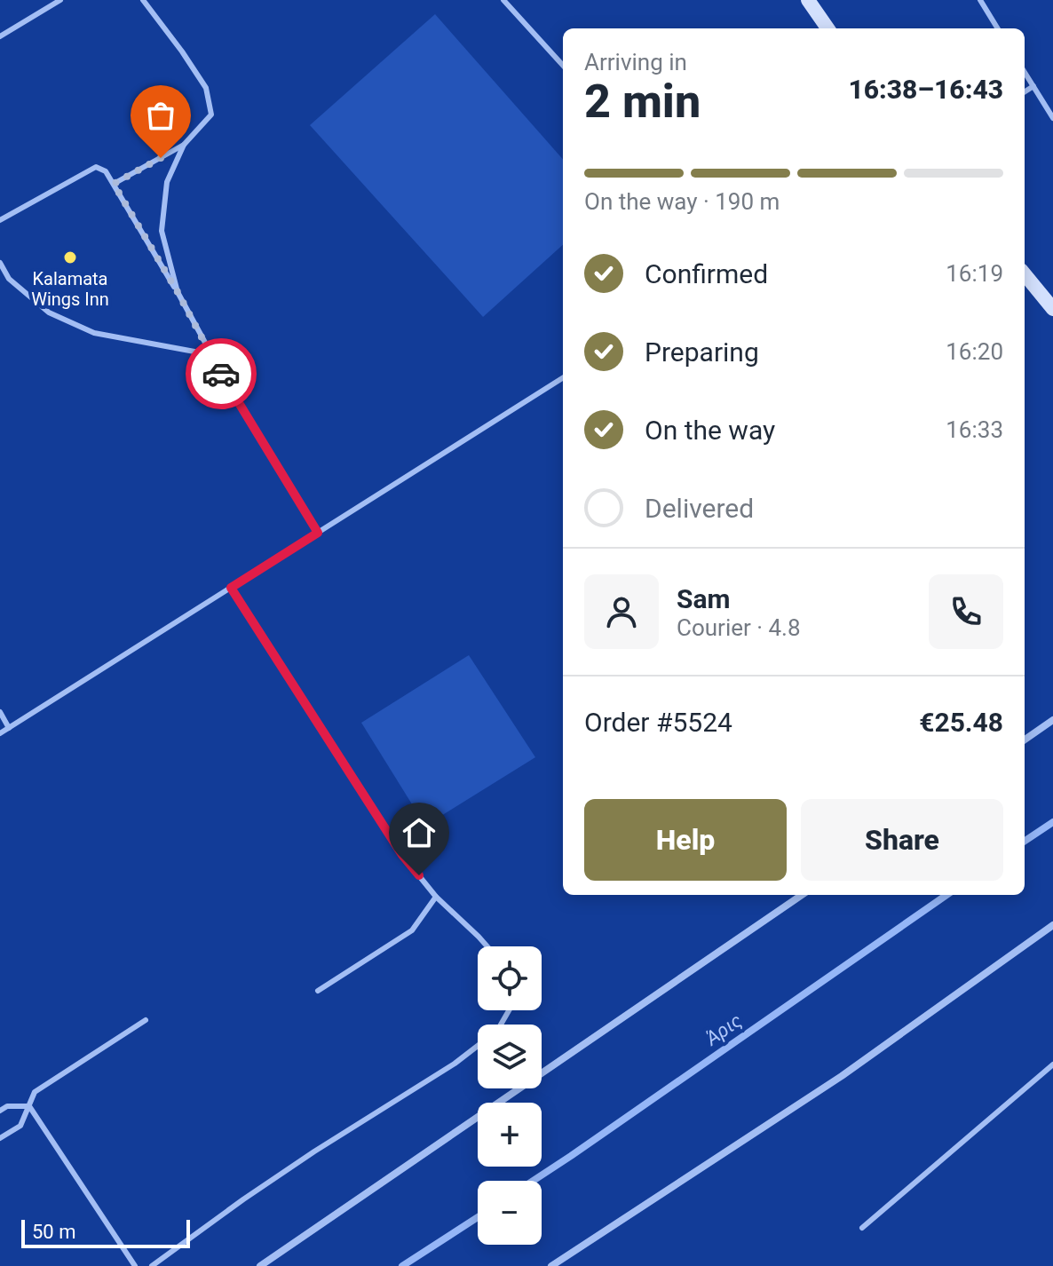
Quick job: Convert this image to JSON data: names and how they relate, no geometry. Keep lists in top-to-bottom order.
{
  "water": ["Άρις"],
  "places": ["Kalamata Wings Inn"],
  "scale_bar": "50 m",
  "page": {
    "heading": ["2 min", "Arriving in", "16:38–16:43"],
    "panel": [
      "Sam",
      "Courier · 4.8",
      "Order #5524",
      "€25.48"
    ],
    "bar": "On the way · 190 m",
    "list": [
      ["Confirmed", "16:19"],
      ["Preparing", "16:20"],
      ["On the way", "16:33"],
      "Delivered"
    ],
    "buttons": ["Help", "Share"],
    "map_buttons": ["+", "−"],
    "scale": "50 m"
  }
}
